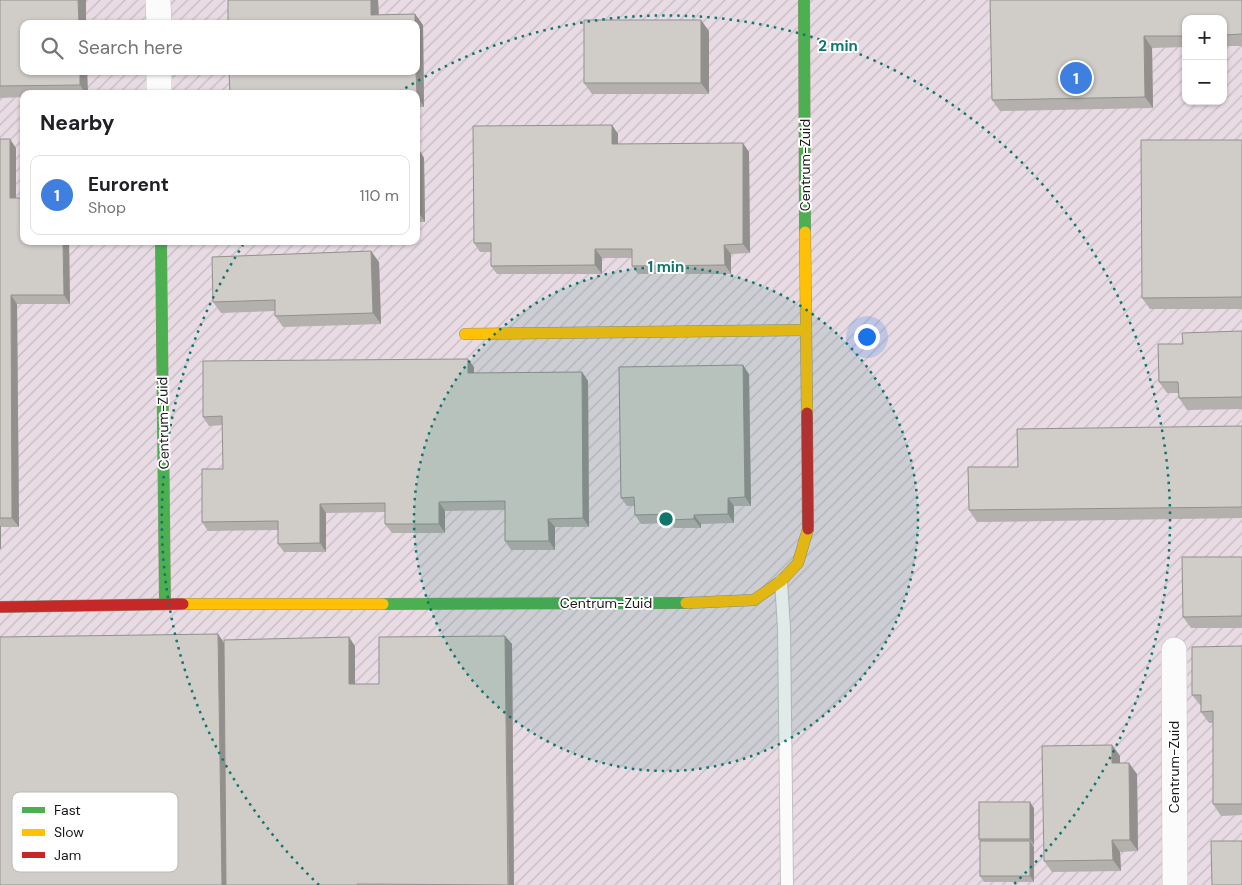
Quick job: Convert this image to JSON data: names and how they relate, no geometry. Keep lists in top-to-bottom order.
{
  "streets": {
    "street": ["Centrum-Zuid"]
  },
  "legend": ["Fast", "Slow", "Jam"],
  "page": {
    "map_buttons": ["+", "−"],
    "search": "Search here",
    "pins": "1",
    "heading": "Nearby",
    "list": [
      {
        "mark": "1",
        "name": "Eurorent",
        "note": "Shop",
        "value": "110 m"
      }
    ]
  },
  "rings": ["2 min", "1 min"]
}
